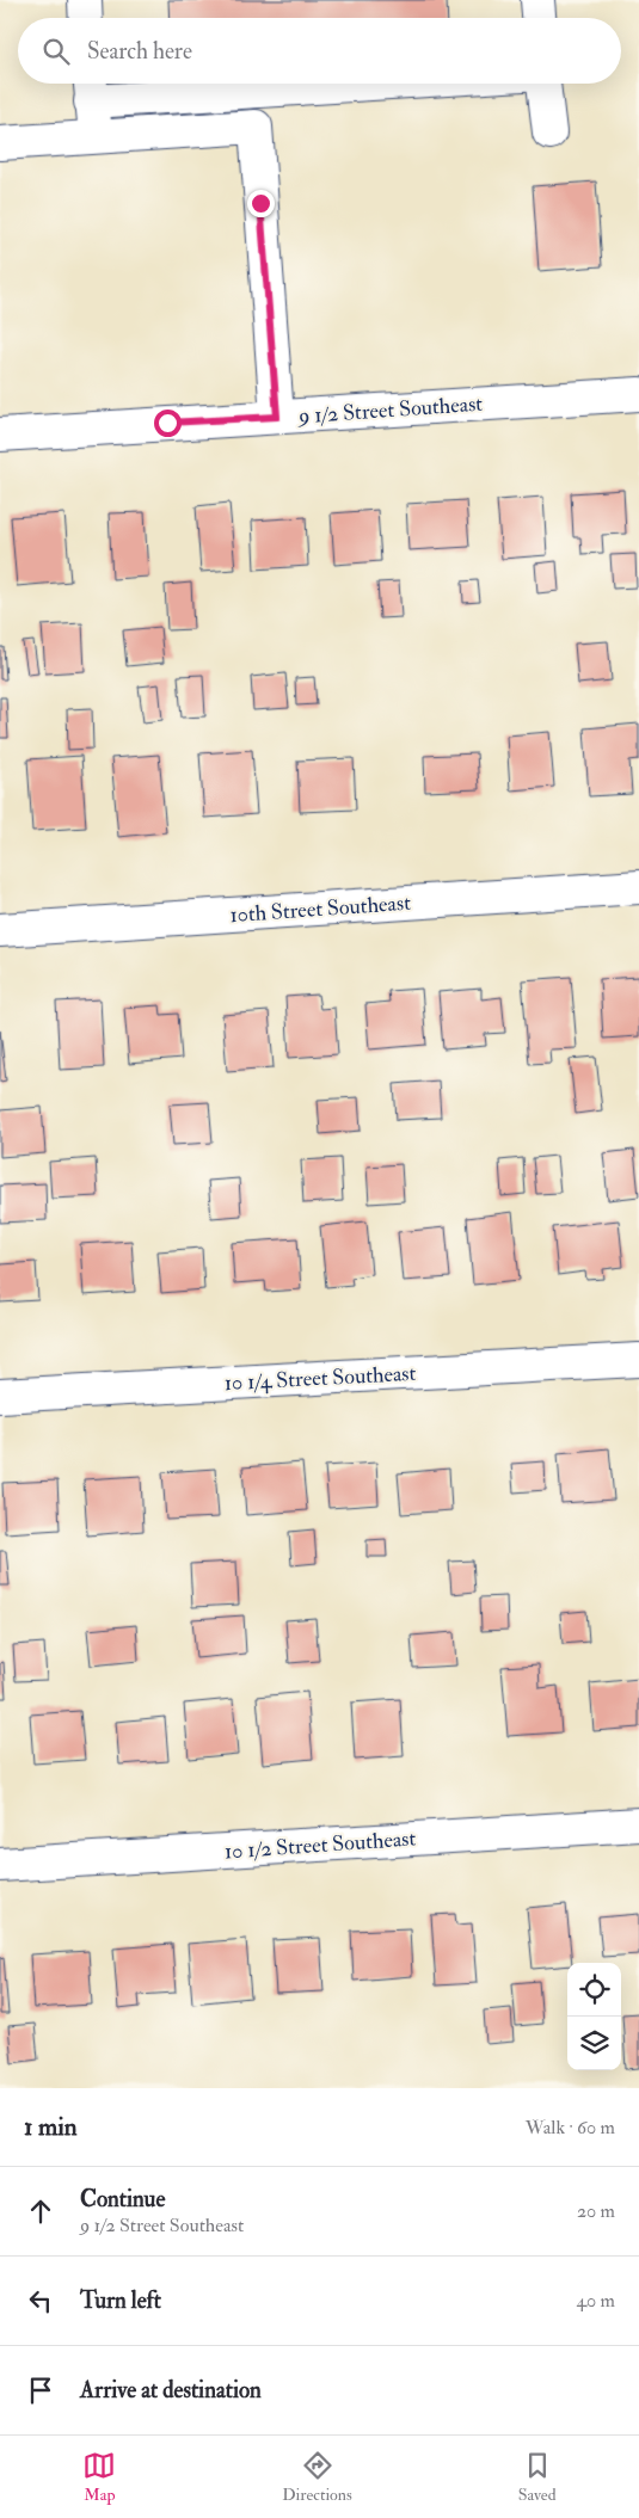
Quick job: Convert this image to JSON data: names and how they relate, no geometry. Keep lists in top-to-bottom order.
{
  "streets": {
    "street": [
      "9 1/2 Street Southeast",
      "10th Street Southeast",
      "10 1/4 Street Southeast",
      "10 1/2 Street Southeast"
    ]
  },
  "page": {
    "search": "Search here",
    "heading": ["1 min", "Walk · 60 m"],
    "list": [
      ["Continue", "9 1/2 Street Southeast", "20 m"],
      ["Turn left", "40 m"],
      "Arrive at destination"
    ],
    "nav": ["Map", "Directions", "Saved"]
  }
}
